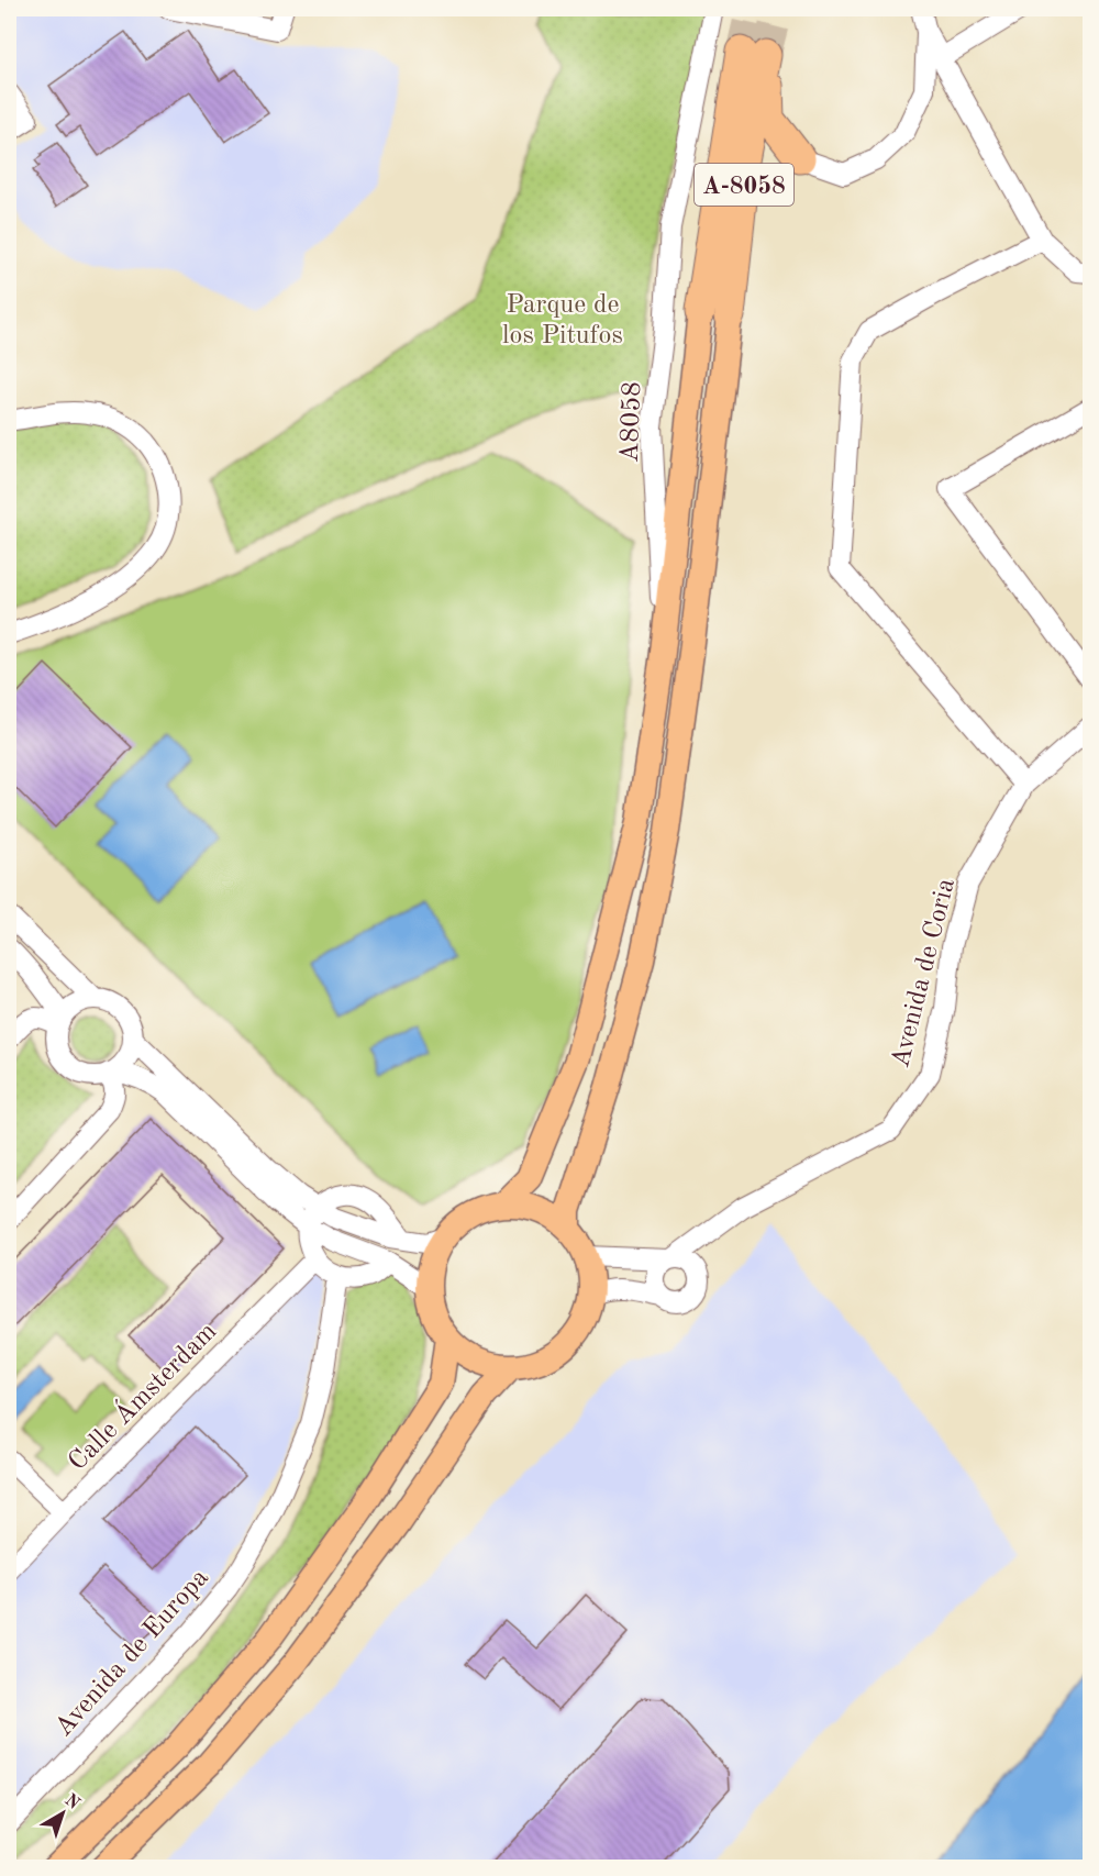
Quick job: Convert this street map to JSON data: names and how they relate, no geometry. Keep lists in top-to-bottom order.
{
  "streets": {
    "highway": ["A-8058"],
    "street": [
      "A8058",
      "Avenida de Coria",
      "Calle Ámsterdam",
      "Avenida de Europa"
    ]
  },
  "crossings": [
    ["A-8058", "A8058"]
  ],
  "parks": ["Parque de los Pitufos"],
  "north": "top right"
}
